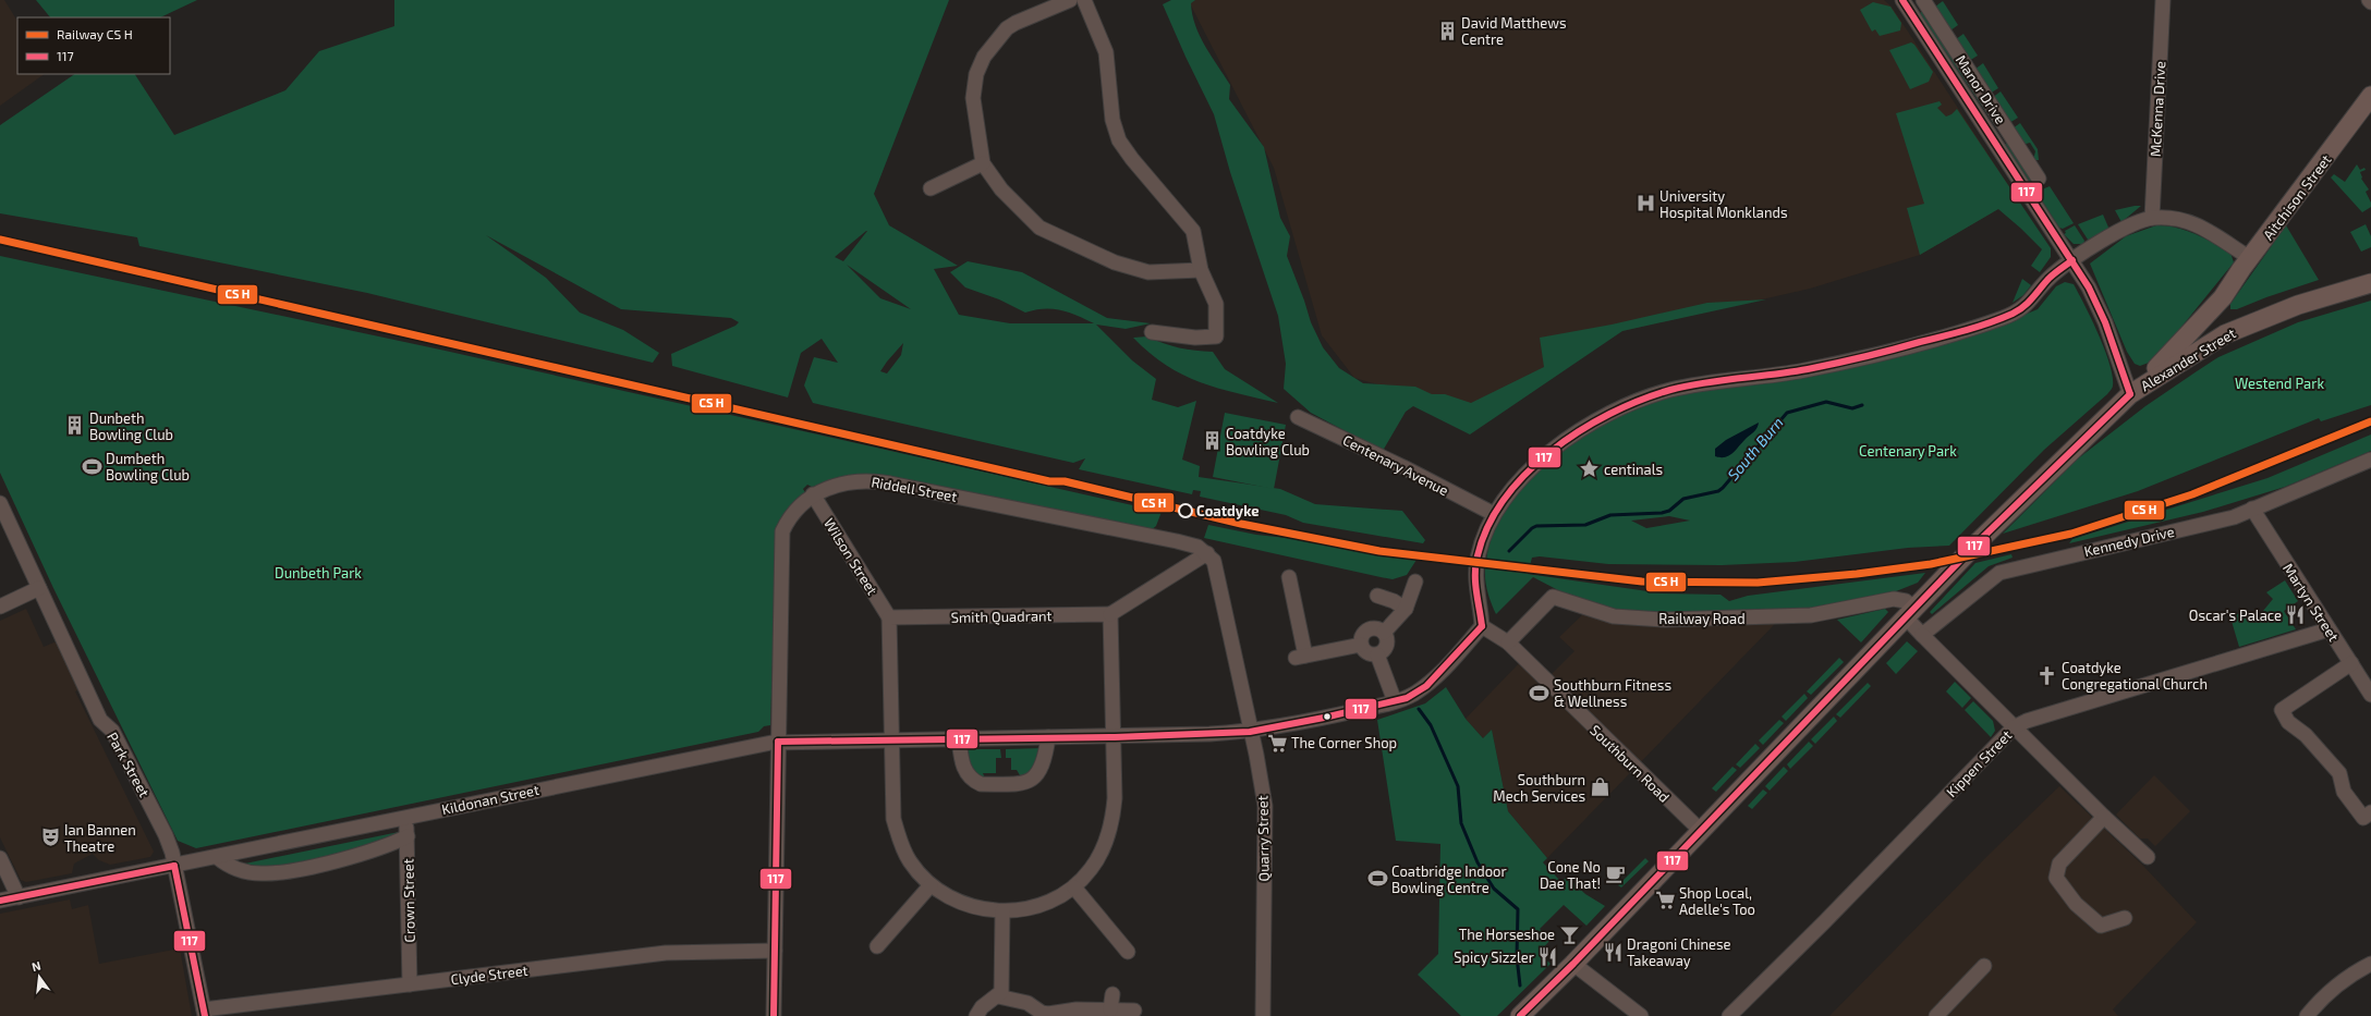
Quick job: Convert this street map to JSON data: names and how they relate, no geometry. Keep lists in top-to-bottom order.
{
  "streets": {
    "main road": ["Aitchison Street", "Alexander Street"],
    "street": [
      "Manor Drive",
      "McKenna Drive",
      "Centenary Avenue",
      "Riddell Street",
      "Kennedy Drive",
      "Wilson Street",
      "Martyn Street",
      "Smith Quadrant",
      "Railway Road",
      "Southburn Road",
      "Kippen Street",
      "Park Street",
      "Kildonan Street",
      "Quarry Street",
      "Crown Street",
      "Clyde Street"
    ]
  },
  "crossings": [
    ["Aitchison Street", "Alexander Street"],
    ["Alexander Street", "Railway Road"],
    ["Alexander Street", "Southburn Road"],
    ["Riddell Street", "Wilson Street"],
    ["Riddell Street", "Kildonan Street"],
    ["Riddell Street", "Quarry Street"],
    ["Riddell Street", "Clyde Street"],
    ["Kennedy Drive", "Martyn Street"],
    ["Wilson Street", "Smith Quadrant"],
    ["Martyn Street", "Kippen Street"],
    ["Railway Road", "Southburn Road"],
    ["Southburn Road", "Kildonan Street"],
    ["Park Street", "Kildonan Street"],
    ["Park Street", "Clyde Street"],
    ["Kildonan Street", "Quarry Street"],
    ["Kildonan Street", "Crown Street"],
    ["Crown Street", "Clyde Street"]
  ],
  "water": ["South Burn"],
  "parks": ["Westend Park", "Centenary Park", "Dunbeth Park"],
  "places": {
    "building": ["David Matthews Centre", "Dunbeth Bowling Club", "Coatdyke Bowling Club"],
    "hospital": ["University Hospital Monklands"],
    "sports": ["Dumbeth Bowling Club", "Southburn Fitness & Wellness", "Coatbridge Indoor Bowling Centre"],
    "place": ["centinals"],
    "other": ["Coatdyke"],
    "restaurant": ["Oscar's Palace", "Dragoni Chinese Takeaway", "Spicy Sizzler"],
    "church": ["Coatdyke Congregational Church"],
    "supermarket": ["The Corner Shop", "Shop Local, Adelle's Too"],
    "shop": ["Southburn Mech Services"],
    "theatre": ["Ian Bannen Theatre"],
    "cafe": ["Cone No Dae That!"],
    "bar": ["The Horseshoe"]
  },
  "lines": ["transit line 117"],
  "legend": ["Railway CS H", "117"],
  "north": "top"
}
